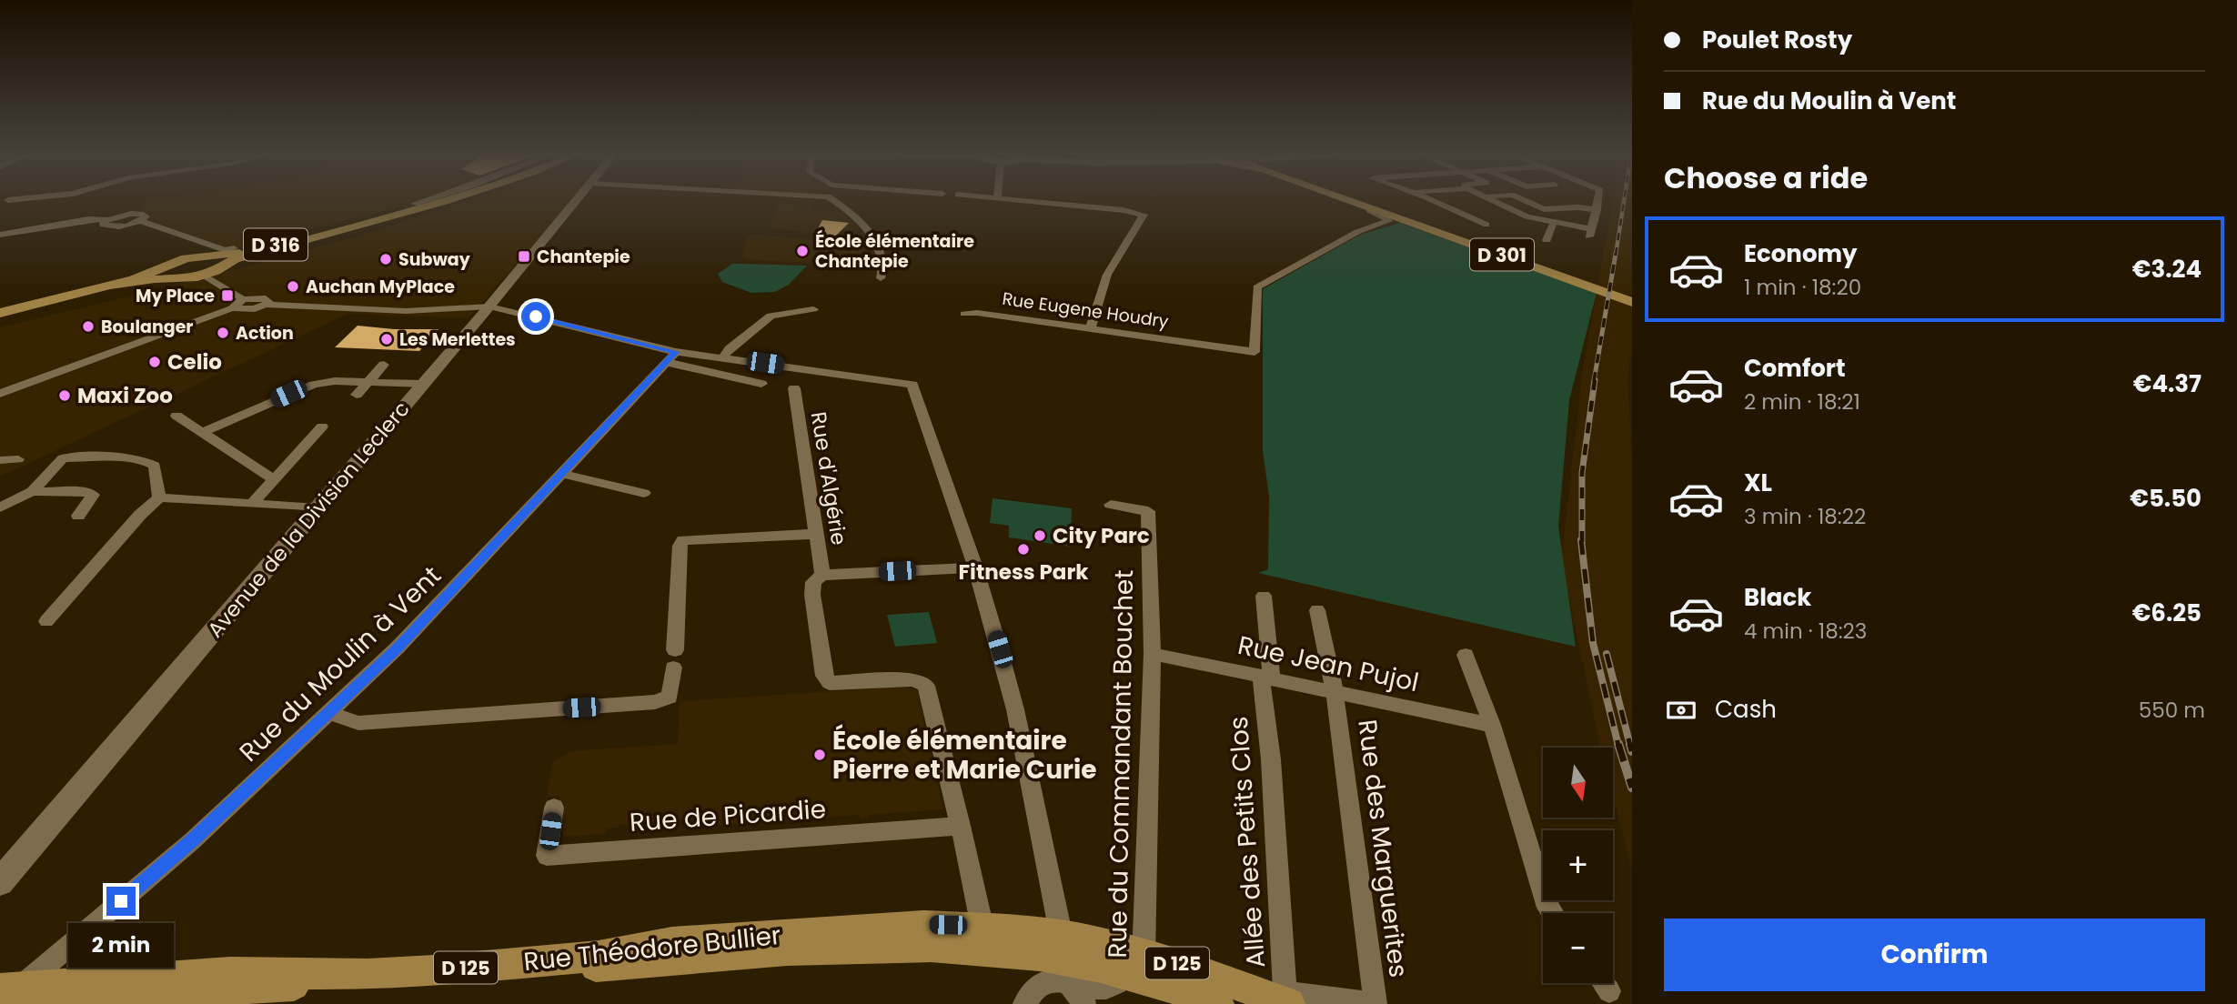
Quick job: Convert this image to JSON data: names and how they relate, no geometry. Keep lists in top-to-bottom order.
{
  "streets": {
    "main road": [
      "D 316",
      "D 301",
      "Avenue de la Division Leclerc",
      "Rue Théodore Bullier",
      "D 125"
    ],
    "street": [
      "Rue Eugene Houdry",
      "Rue d'Algérie",
      "Rue du Moulin à Vent",
      "Rue Jean Pujol",
      "Rue du Commandant Bouchet",
      "Rue de Picardie",
      "Allée des Petits Clos",
      "Rue des Marguerites"
    ]
  },
  "crossings": [
    ["Rue du Moulin à Vent", "Rue Théodore Bullier"],
    ["Rue Jean Pujol", "Rue du Commandant Bouchet"],
    ["Rue Jean Pujol", "Allée des Petits Clos"],
    ["Rue Jean Pujol", "Rue des Marguerites"],
    ["Rue du Commandant Bouchet", "Rue Théodore Bullier"],
    ["Allée des Petits Clos", "Rue des Marguerites"],
    ["Allée des Petits Clos", "Rue Théodore Bullier"],
    ["Rue des Marguerites", "Rue Théodore Bullier"]
  ],
  "places": {
    "other": [
      "École élémentaire Chantepie",
      "Subway",
      "Auchan MyPlace",
      "Boulanger",
      "Action",
      "Les Merlettes",
      "Celio",
      "Maxi Zoo",
      "City Parc",
      "Fitness Park",
      "École élémentaire Pierre et Marie Curie"
    ],
    "transit": ["Chantepie", "My Place"]
  },
  "north": "bottom",
  "page": {
    "banner": ["Poulet Rosty", "Rue du Moulin à Vent"],
    "heading": "Choose a ride",
    "list": [
      {
        "name": "Economy",
        "note": "1 min · 18:20",
        "value": "€3.24"
      },
      {
        "name": "Comfort",
        "note": "2 min · 18:21",
        "value": "€4.37"
      },
      {
        "name": "XL",
        "note": "3 min · 18:22",
        "value": "€5.50"
      },
      {
        "name": "Black",
        "note": "4 min · 18:23",
        "value": "€6.25"
      }
    ],
    "pay": ["Cash", "550 m"],
    "map_buttons": ["+", "−"],
    "buttons": "Confirm",
    "bubble": "2 min"
  }
}
